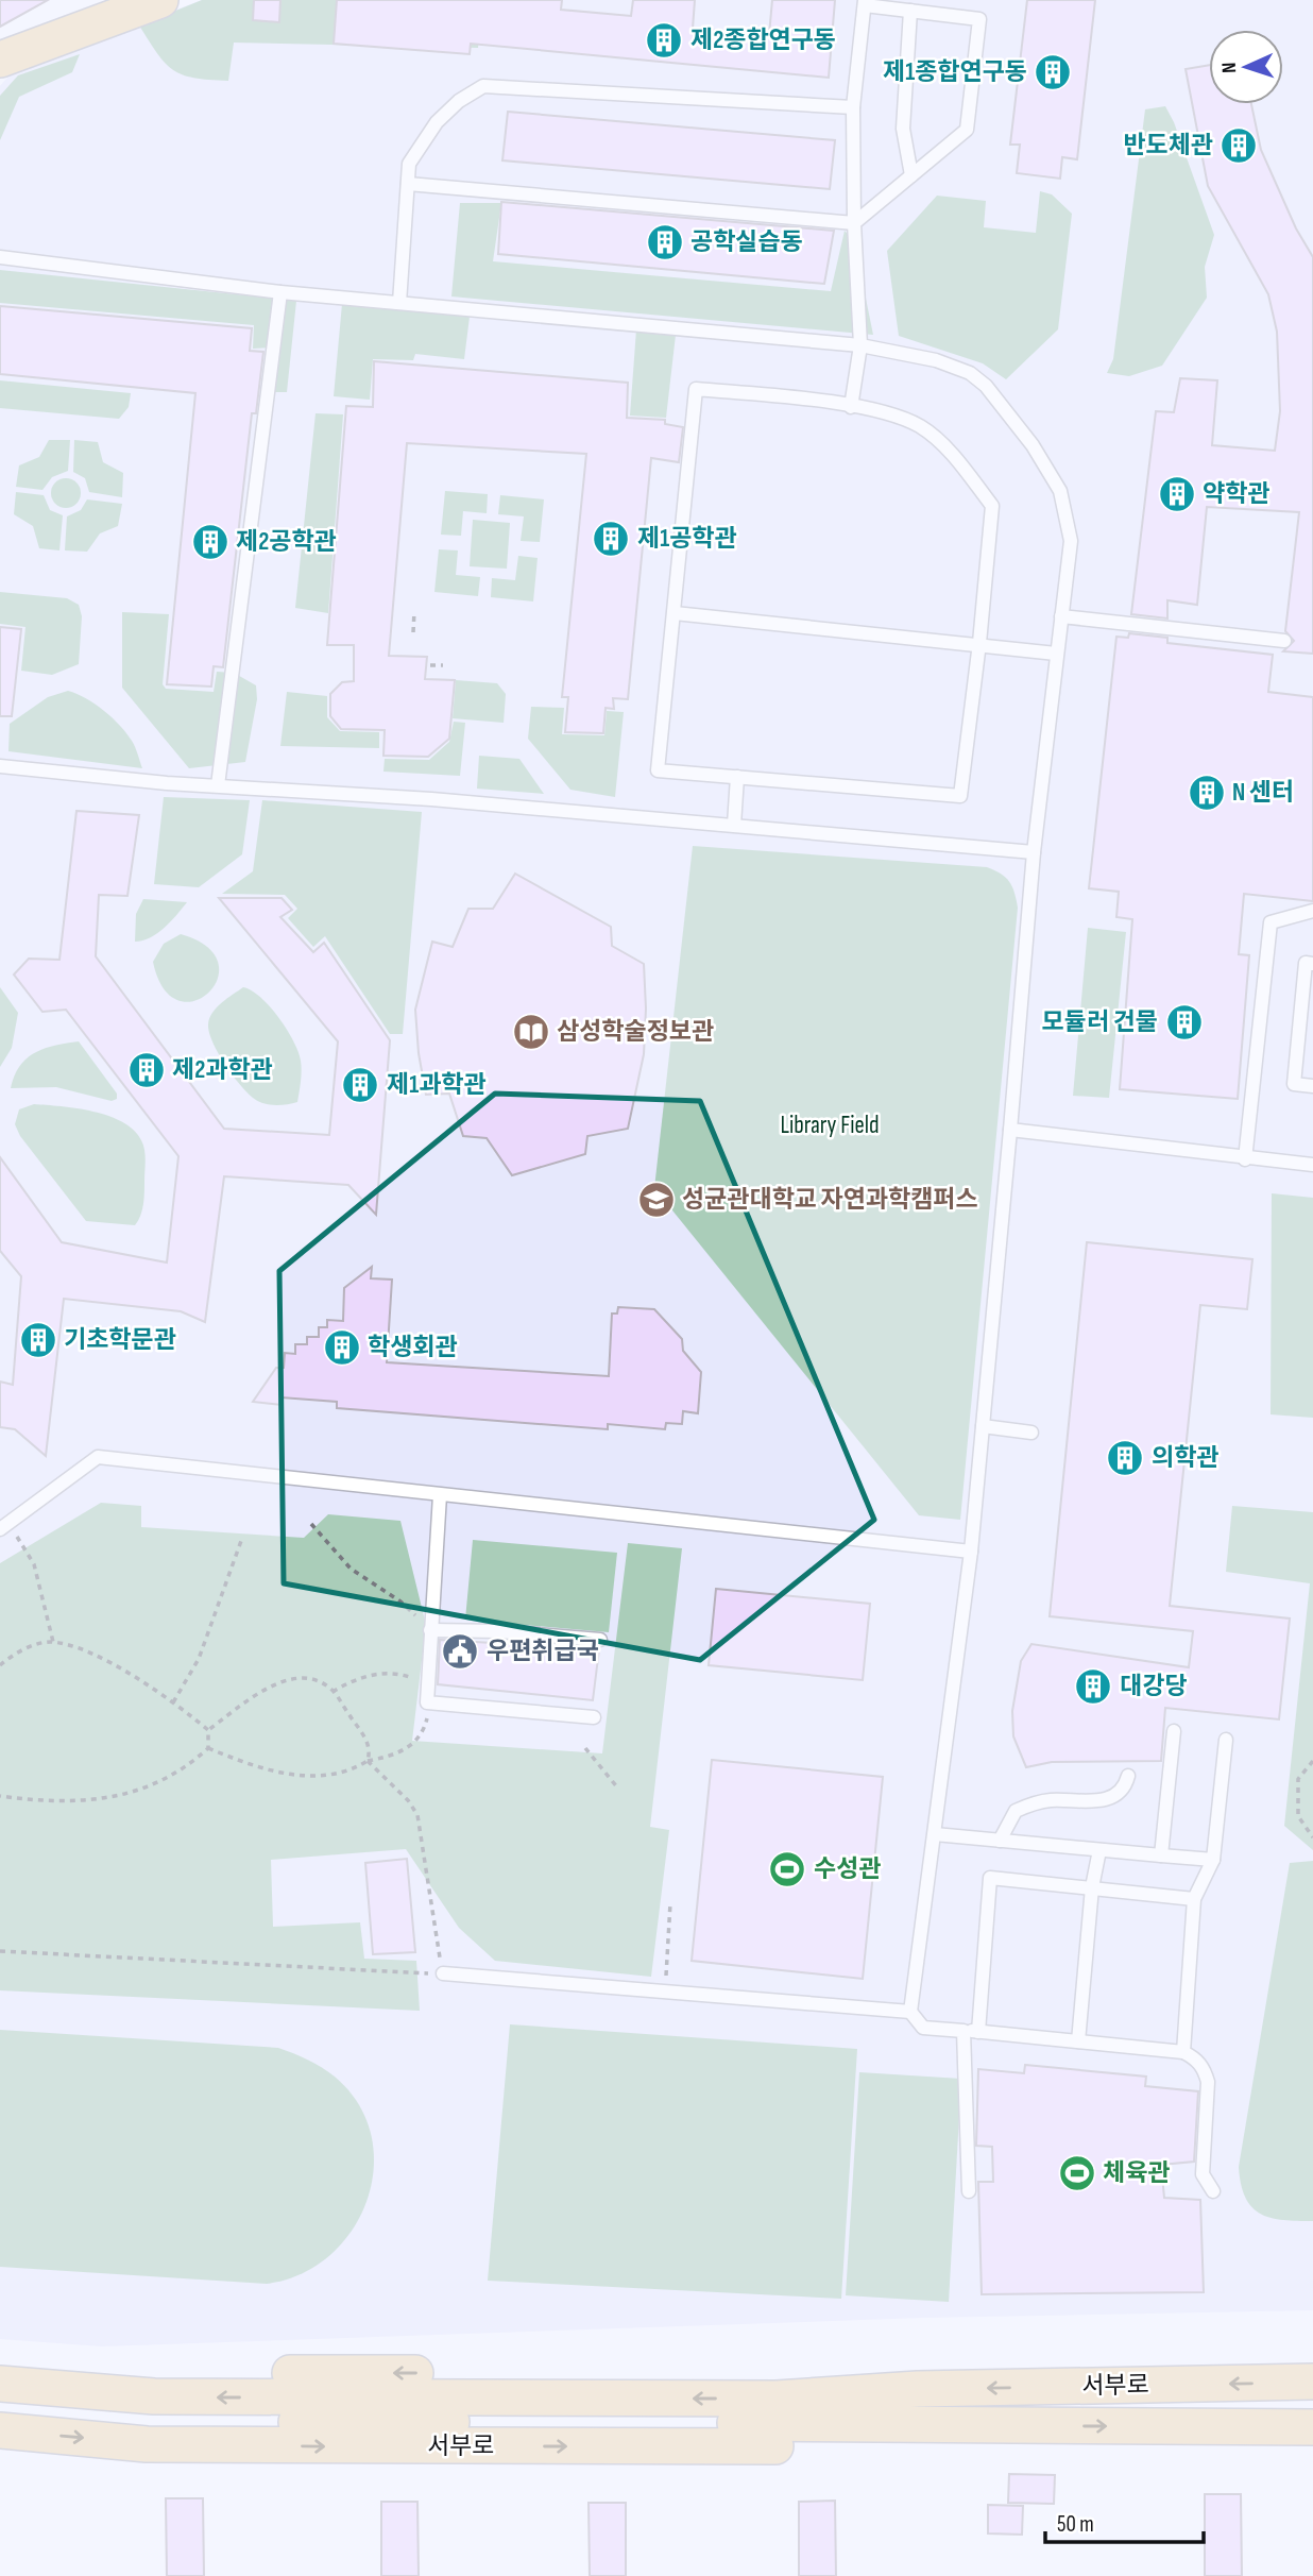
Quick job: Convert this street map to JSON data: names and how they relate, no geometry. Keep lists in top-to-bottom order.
{
  "streets": {
    "main road": ["서부로"]
  },
  "parks": ["Library Field"],
  "places": {
    "building": [
      "제2종합연구동",
      "제1종합연구동",
      "반도체관",
      "공학실습동",
      "약학관",
      "제1공학관",
      "제2공학관",
      "N 센터",
      "모듈러 건물",
      "제2과학관",
      "제1과학관",
      "기초학문관",
      "학생회관",
      "의학관",
      "대강당"
    ],
    "library": ["삼성학술정보관"],
    "school or university": ["성균관대학교 자연과학캠퍼스"],
    "public building": ["우편취급국"],
    "sports": ["수성관", "체육관"]
  },
  "scale_bar": "50 m",
  "north": "left"
}
